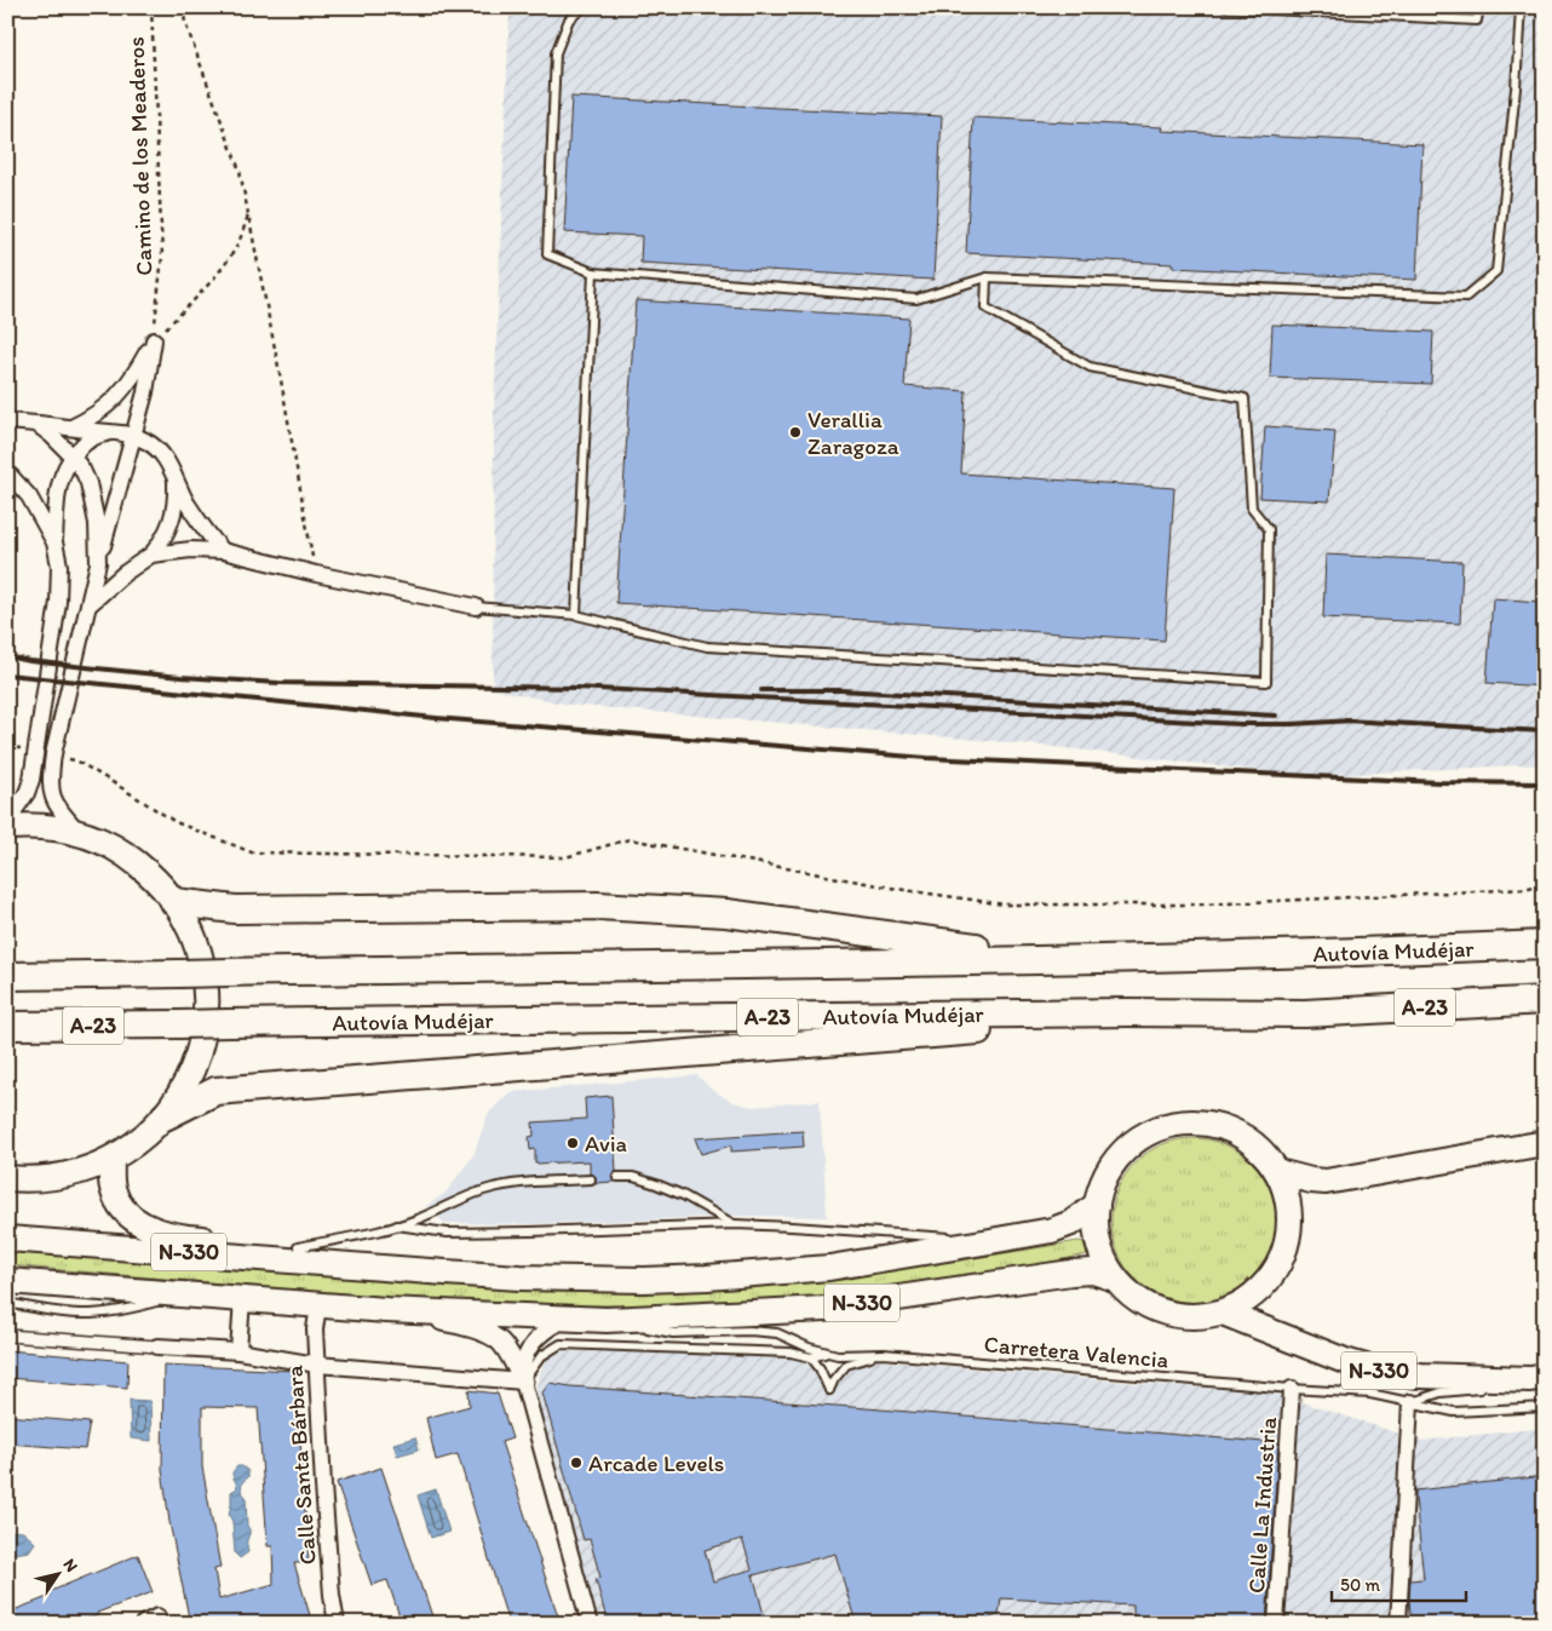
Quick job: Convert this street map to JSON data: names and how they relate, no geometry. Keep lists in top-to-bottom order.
{
  "streets": {
    "highway": ["Autovía Mudéjar", "A-23", "N-330"],
    "street": ["Calle Santa Bárbara", "Calle La Industria"],
    "lane": ["Carretera Valencia"],
    "path": ["Camino de los Meaderos"]
  },
  "crossings": [
    ["N-330", "Carretera Valencia"],
    ["N-330", "Calle Santa Bárbara"],
    ["Carretera Valencia", "Calle La Industria"]
  ],
  "places": ["Verallia Zaragoza", "Avia", "Arcade Levels"],
  "scale_bar": "50 m",
  "north": "top right"
}
